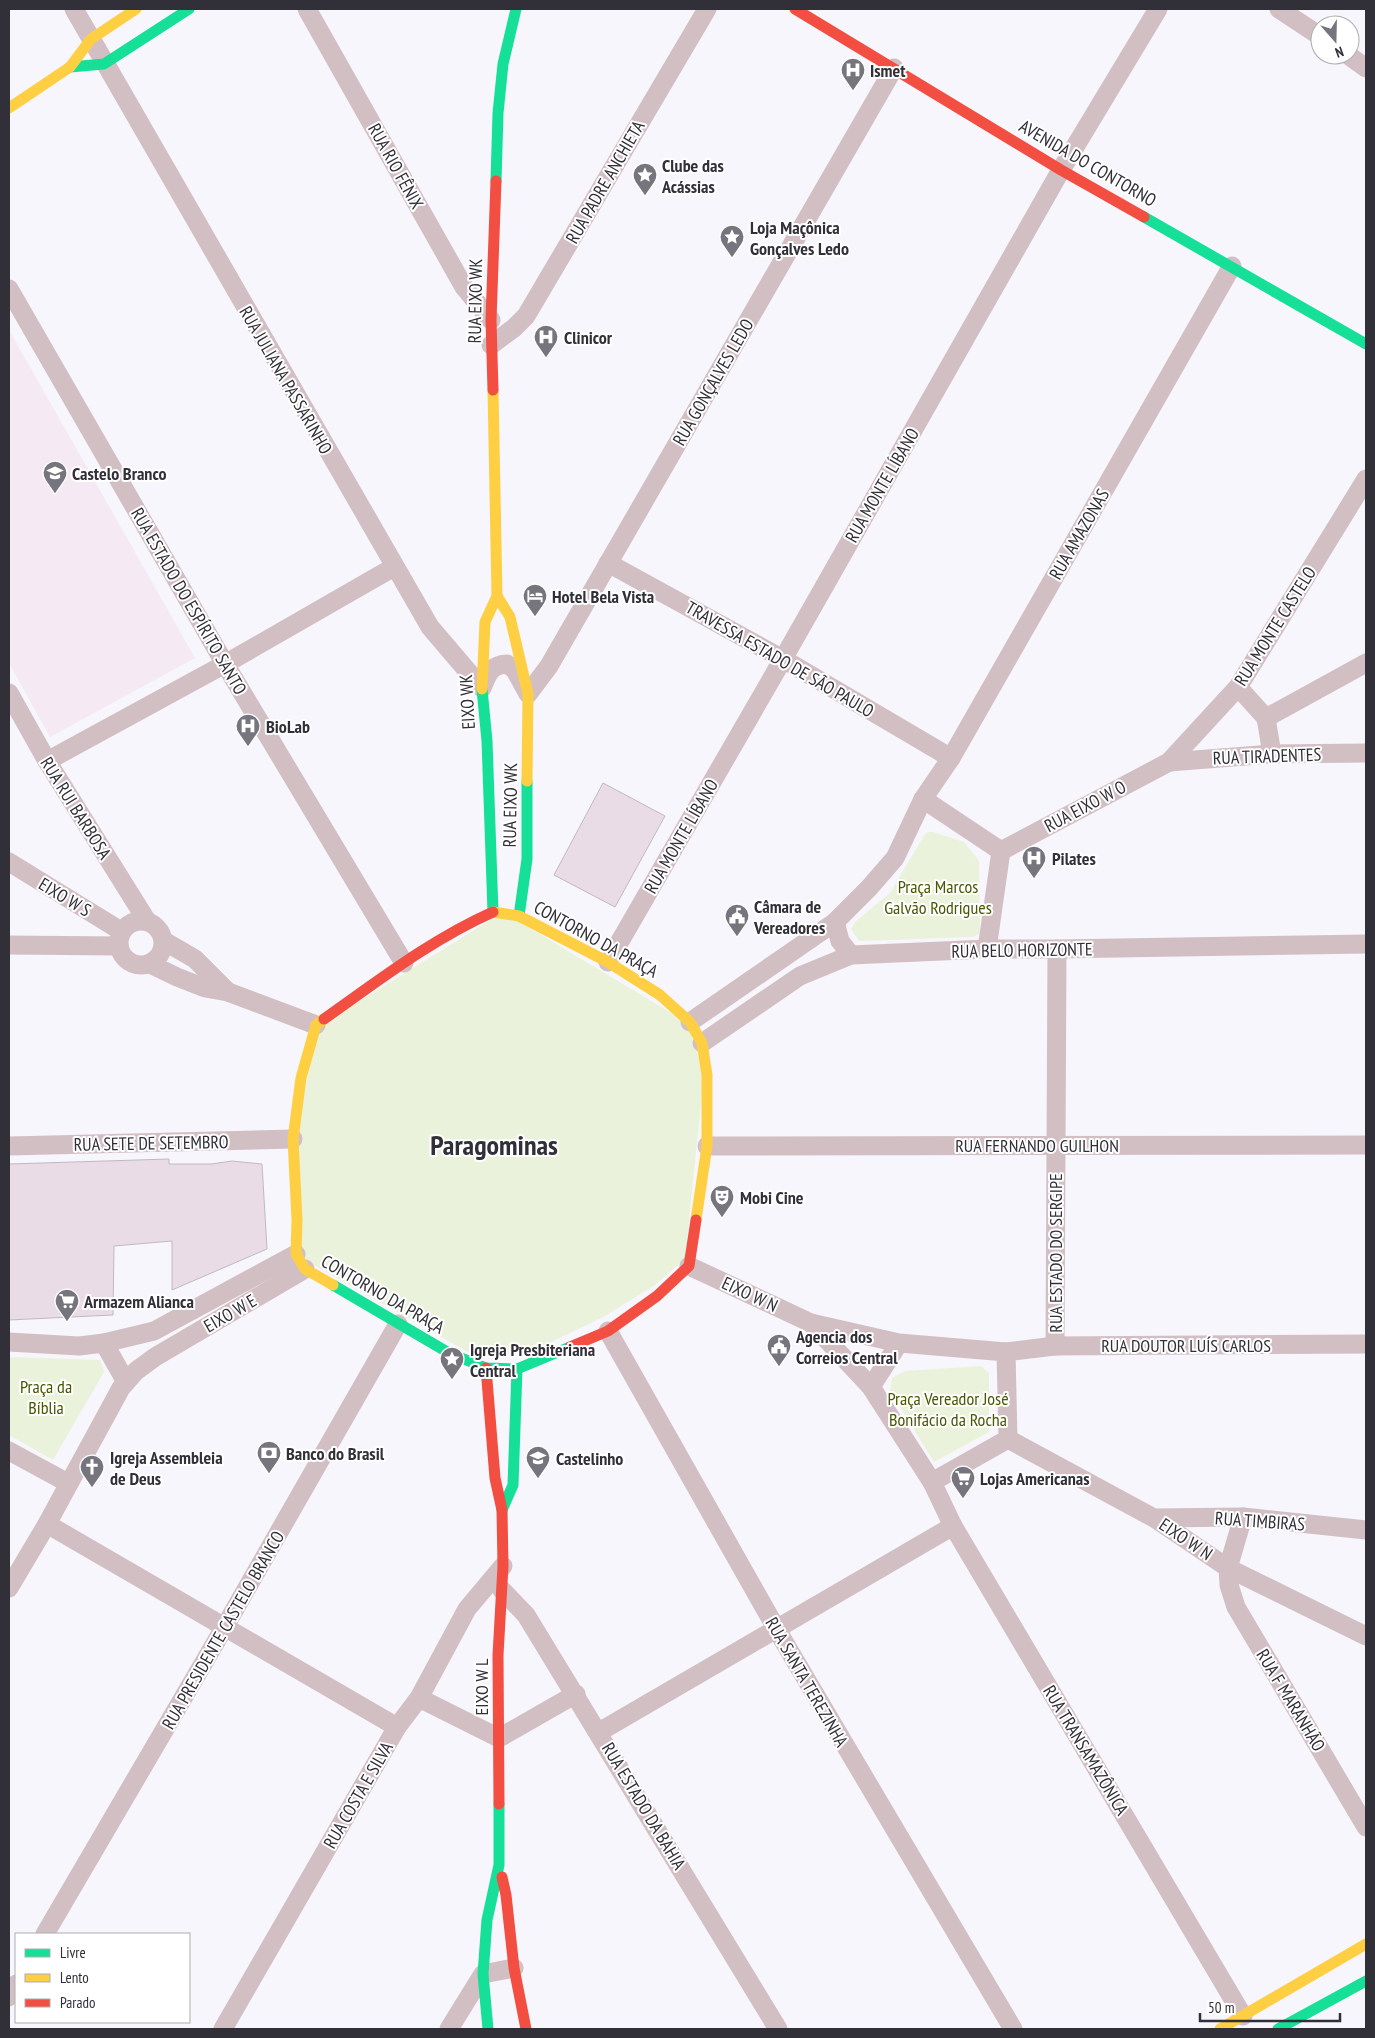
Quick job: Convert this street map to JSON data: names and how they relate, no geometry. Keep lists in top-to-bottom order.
{
  "streets": {
    "street": [
      "AVENIDA DO CONTORNO",
      "RUA RIO FÊNIX",
      "RUA PADRE ANCHIETA",
      "RUA EIXO WK",
      "RUA JULIANA PASSARINHO",
      "RUA GONÇALVES LEDO",
      "RUA MONTE LÍBANO",
      "RUA AMAZONAS",
      "RUA ESTADO DO ESPÍRITO SANTO",
      "RUA MONTE CASTELO",
      "TRAVESSA ESTADO DE SÃO PAULO",
      "EIXO WK",
      "RUA TIRADENTES",
      "RUA EIXO W O",
      "RUA RUI BARBOSA",
      "EIXO W S",
      "CONTORNO DA PRAÇA",
      "RUA BELO HORIZONTE",
      "RUA SETE DE SETEMBRO",
      "RUA FERNANDO GUILHON",
      "RUA ESTADO DO SERGIPE",
      "EIXO W N",
      "EIXO W E",
      "RUA DOUTOR LUÍS CARLOS",
      "RUA TIMBIRAS",
      "RUA PRESIDENTE CASTELO BRANCO",
      "RUA SANTA TEREZINHA",
      "EIXO W L",
      "RUA F MARANHÃO",
      "RUA TRANSAMAZÔNICA",
      "RUA COSTA E SILVA",
      "RUA ESTADO DA BAHIA"
    ]
  },
  "crossings": [
    ["AVENIDA DO CONTORNO", "RUA GONÇALVES LEDO"],
    ["AVENIDA DO CONTORNO", "RUA MONTE LÍBANO"],
    ["AVENIDA DO CONTORNO", "RUA AMAZONAS"],
    ["RUA RIO FÊNIX", "RUA EIXO WK"],
    ["RUA PADRE ANCHIETA", "RUA EIXO WK"],
    ["RUA EIXO WK", "RUA GONÇALVES LEDO"],
    ["RUA EIXO WK", "EIXO WK"],
    ["RUA EIXO WK", "CONTORNO DA PRAÇA"],
    ["RUA JULIANA PASSARINHO", "EIXO WK"],
    ["RUA GONÇALVES LEDO", "TRAVESSA ESTADO DE SÃO PAULO"],
    ["RUA MONTE LÍBANO", "TRAVESSA ESTADO DE SÃO PAULO"],
    ["RUA MONTE LÍBANO", "CONTORNO DA PRAÇA"],
    ["RUA AMAZONAS", "TRAVESSA ESTADO DE SÃO PAULO"],
    ["RUA AMAZONAS", "CONTORNO DA PRAÇA"],
    ["RUA MONTE CASTELO", "RUA TIRADENTES"],
    ["RUA MONTE CASTELO", "RUA EIXO W O"],
    ["EIXO WK", "CONTORNO DA PRAÇA"],
    ["RUA TIRADENTES", "RUA EIXO W O"],
    ["RUA RUI BARBOSA", "EIXO W S"],
    ["EIXO W S", "CONTORNO DA PRAÇA"],
    ["CONTORNO DA PRAÇA", "RUA BELO HORIZONTE"],
    ["CONTORNO DA PRAÇA", "RUA SETE DE SETEMBRO"],
    ["CONTORNO DA PRAÇA", "RUA FERNANDO GUILHON"],
    ["CONTORNO DA PRAÇA", "EIXO W N"],
    ["CONTORNO DA PRAÇA", "EIXO W E"],
    ["CONTORNO DA PRAÇA", "RUA PRESIDENTE CASTELO BRANCO"],
    ["CONTORNO DA PRAÇA", "RUA SANTA TEREZINHA"],
    ["CONTORNO DA PRAÇA", "EIXO W L"],
    ["RUA BELO HORIZONTE", "RUA ESTADO DO SERGIPE"],
    ["RUA FERNANDO GUILHON", "RUA ESTADO DO SERGIPE"],
    ["RUA ESTADO DO SERGIPE", "RUA DOUTOR LUÍS CARLOS"],
    ["EIXO W N", "RUA DOUTOR LUÍS CARLOS"],
    ["EIXO W N", "RUA TIMBIRAS"],
    ["EIXO W N", "RUA F MARANHÃO"],
    ["EIXO W N", "RUA TRANSAMAZÔNICA"],
    ["RUA DOUTOR LUÍS CARLOS", "RUA TRANSAMAZÔNICA"],
    ["EIXO W L", "RUA COSTA E SILVA"],
    ["EIXO W L", "RUA ESTADO DA BAHIA"]
  ],
  "districts": ["Paragominas"],
  "parks": ["Praça Marcos Galvão Rodrigues", "Praça da Bíblia", "Praça Vereador José Bonifácio da Rocha"],
  "places": {
    "hospital": [
      "Ismet",
      "Clinicor",
      "BioLab",
      "Pilates"
    ],
    "place": ["Clube das Acássias", "Loja Maçônica Gonçalves Ledo", "Igreja Presbiteriana Central"],
    "school or university": ["Castelo Branco", "Castelinho"],
    "hotel": ["Hotel Bela Vista"],
    "public building": ["Câmara de Vereadores", "Agencia dos Correios Central"],
    "theatre": ["Mobi Cine"],
    "supermarket": ["Armazem Alianca", "Lojas Americanas"],
    "bank": ["Banco do Brasil"],
    "church": ["Igreja Assembleia de Deus"]
  },
  "legend": ["Livre", "Lento", "Parado"],
  "scale_bar": "50 m",
  "north": "bottom"
}
